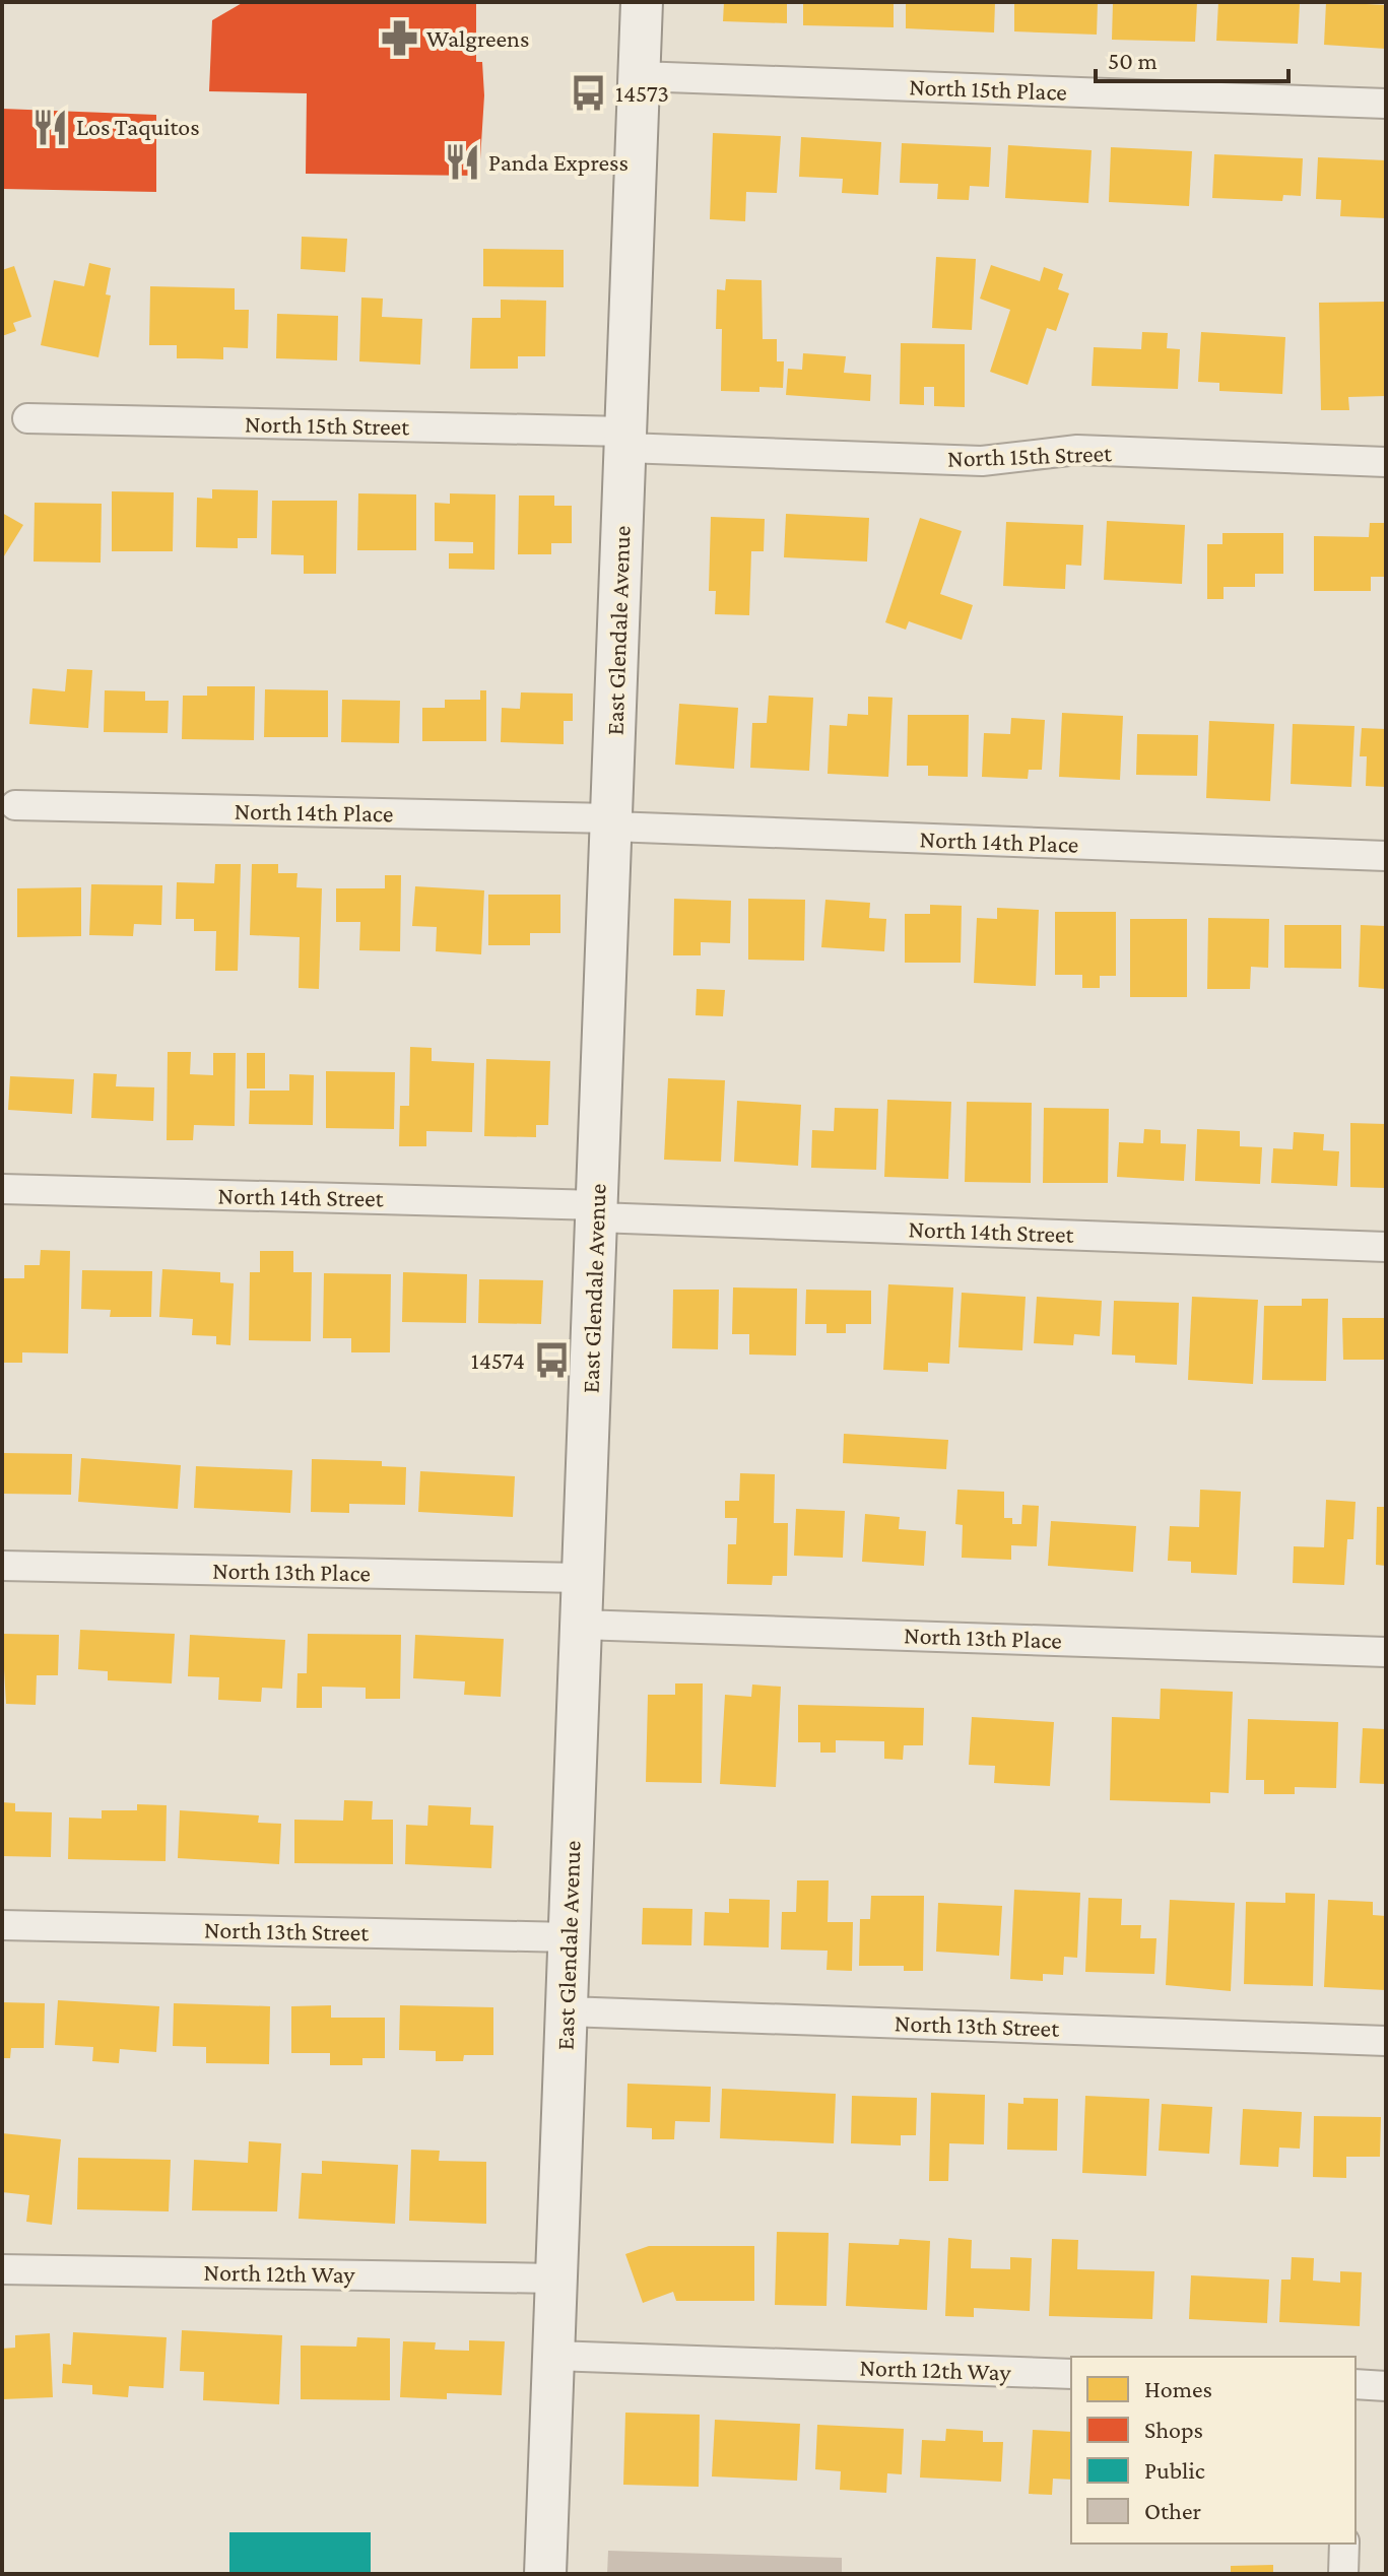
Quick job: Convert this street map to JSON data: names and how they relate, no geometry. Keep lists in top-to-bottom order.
{
  "streets": {
    "main road": ["East Glendale Avenue"],
    "street": [
      "North 15th Place",
      "North 15th Street",
      "North 14th Place",
      "North 14th Street",
      "North 13th Place",
      "North 13th Street",
      "North 12th Way"
    ]
  },
  "crossings": [
    ["North 15th Place", "East Glendale Avenue"],
    ["North 15th Street", "East Glendale Avenue"],
    ["East Glendale Avenue", "North 14th Place"],
    ["East Glendale Avenue", "North 14th Street"],
    ["East Glendale Avenue", "North 13th Place"],
    ["East Glendale Avenue", "North 13th Street"],
    ["East Glendale Avenue", "North 12th Way"]
  ],
  "places": {
    "pharmacy": ["Walgreens"],
    "bus stop": ["14573", "14574"],
    "restaurant": ["Los Taquitos", "Panda Express"]
  },
  "legend": [
    "Homes",
    "Shops",
    "Public",
    "Other"
  ],
  "scale_bar": "50 m"
}
